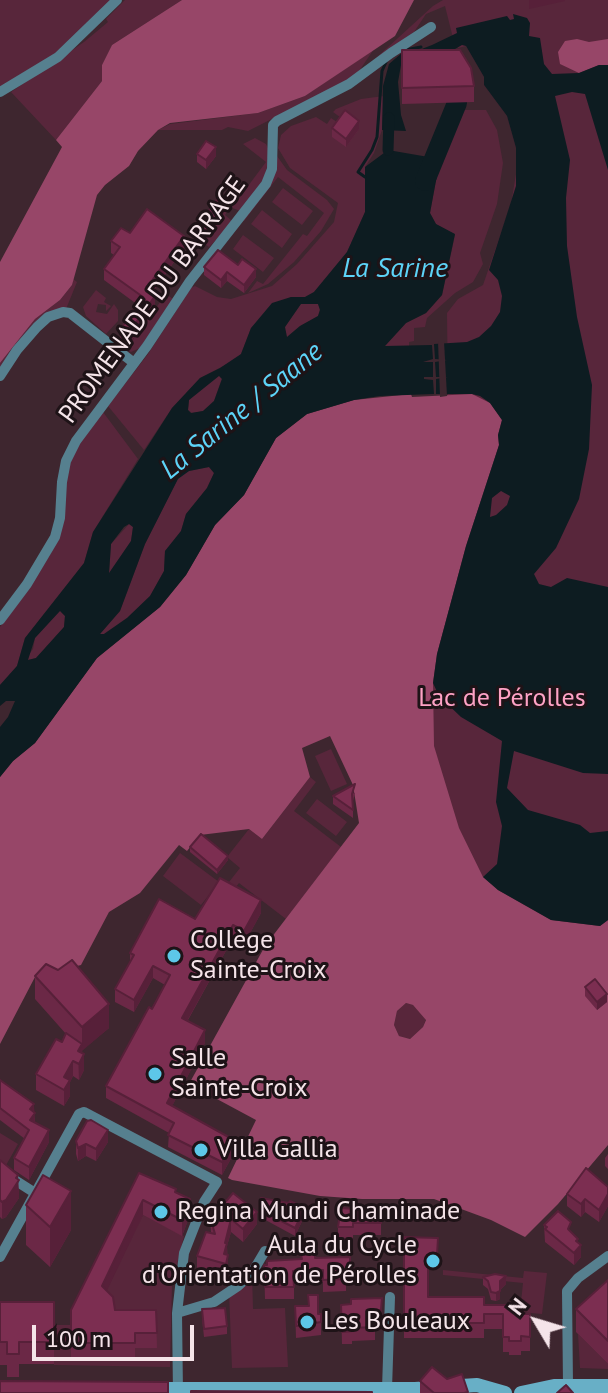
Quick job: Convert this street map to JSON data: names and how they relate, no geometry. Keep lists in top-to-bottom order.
{
  "streets": {
    "street": ["PROMENADE DU BARRAGE"]
  },
  "water": ["La Sarine", "La Sarine / Saane"],
  "parks": ["Lac de Pérolles"],
  "places": [
    "Collège Sainte-Croix",
    "Salle Sainte-Croix",
    "Villa Gallia",
    "Regina Mundi Chaminade",
    "Aula du Cycle d'Orientation de Pérolles",
    "Les Bouleaux"
  ],
  "scale_bar": "100 m",
  "north": "top left"
}
